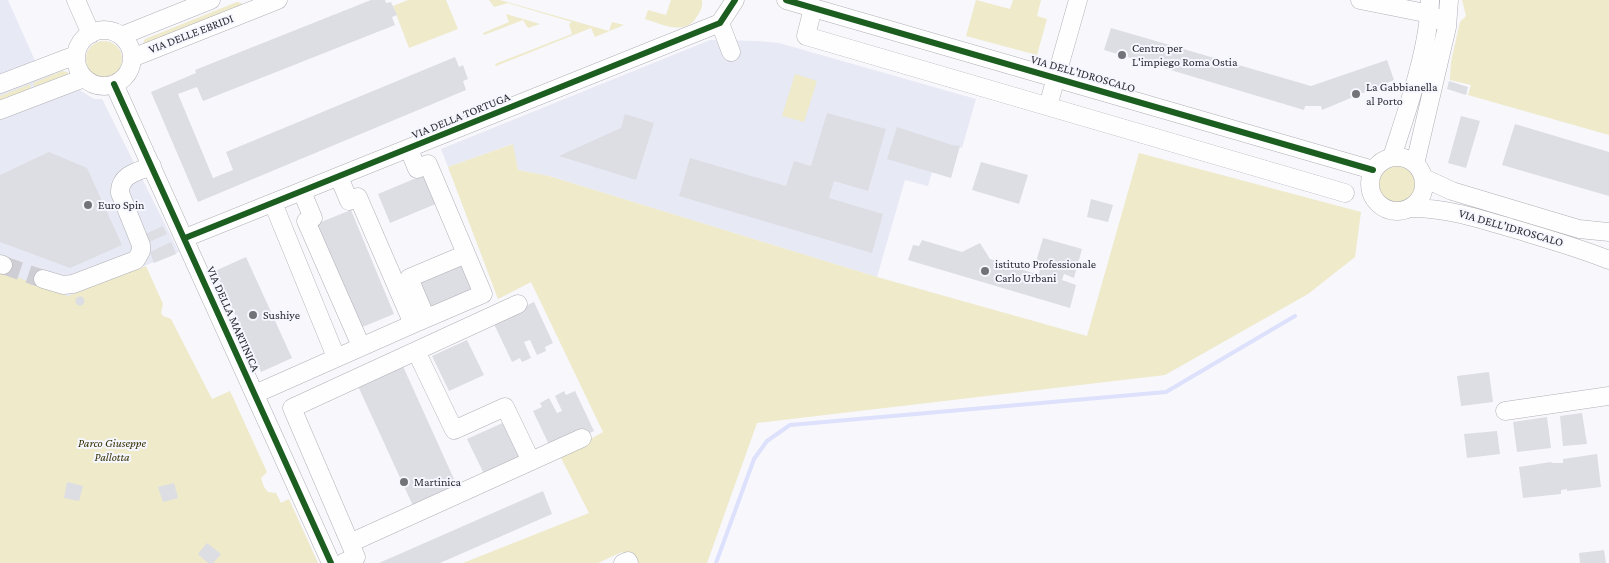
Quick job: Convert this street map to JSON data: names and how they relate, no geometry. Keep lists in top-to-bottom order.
{
  "streets": {
    "street": [
      "VIA DELLE EBRIDI",
      "VIA DELL'IDROSCALO",
      "VIA DELLA TORTUGA",
      "VIA DELLA MARTINICA"
    ]
  },
  "crossings": [
    ["VIA DELLE EBRIDI", "VIA DELLA MARTINICA"],
    ["VIA DELLA TORTUGA", "VIA DELLA MARTINICA"]
  ],
  "parks": ["Parco Giuseppe Pallotta"],
  "places": [
    "Centro per L'impiego Roma Ostia",
    "La Gabbianella al Porto",
    "Euro Spin",
    "istituto Professionale Carlo Urbani",
    "Sushiye",
    "Martinica"
  ]
}
